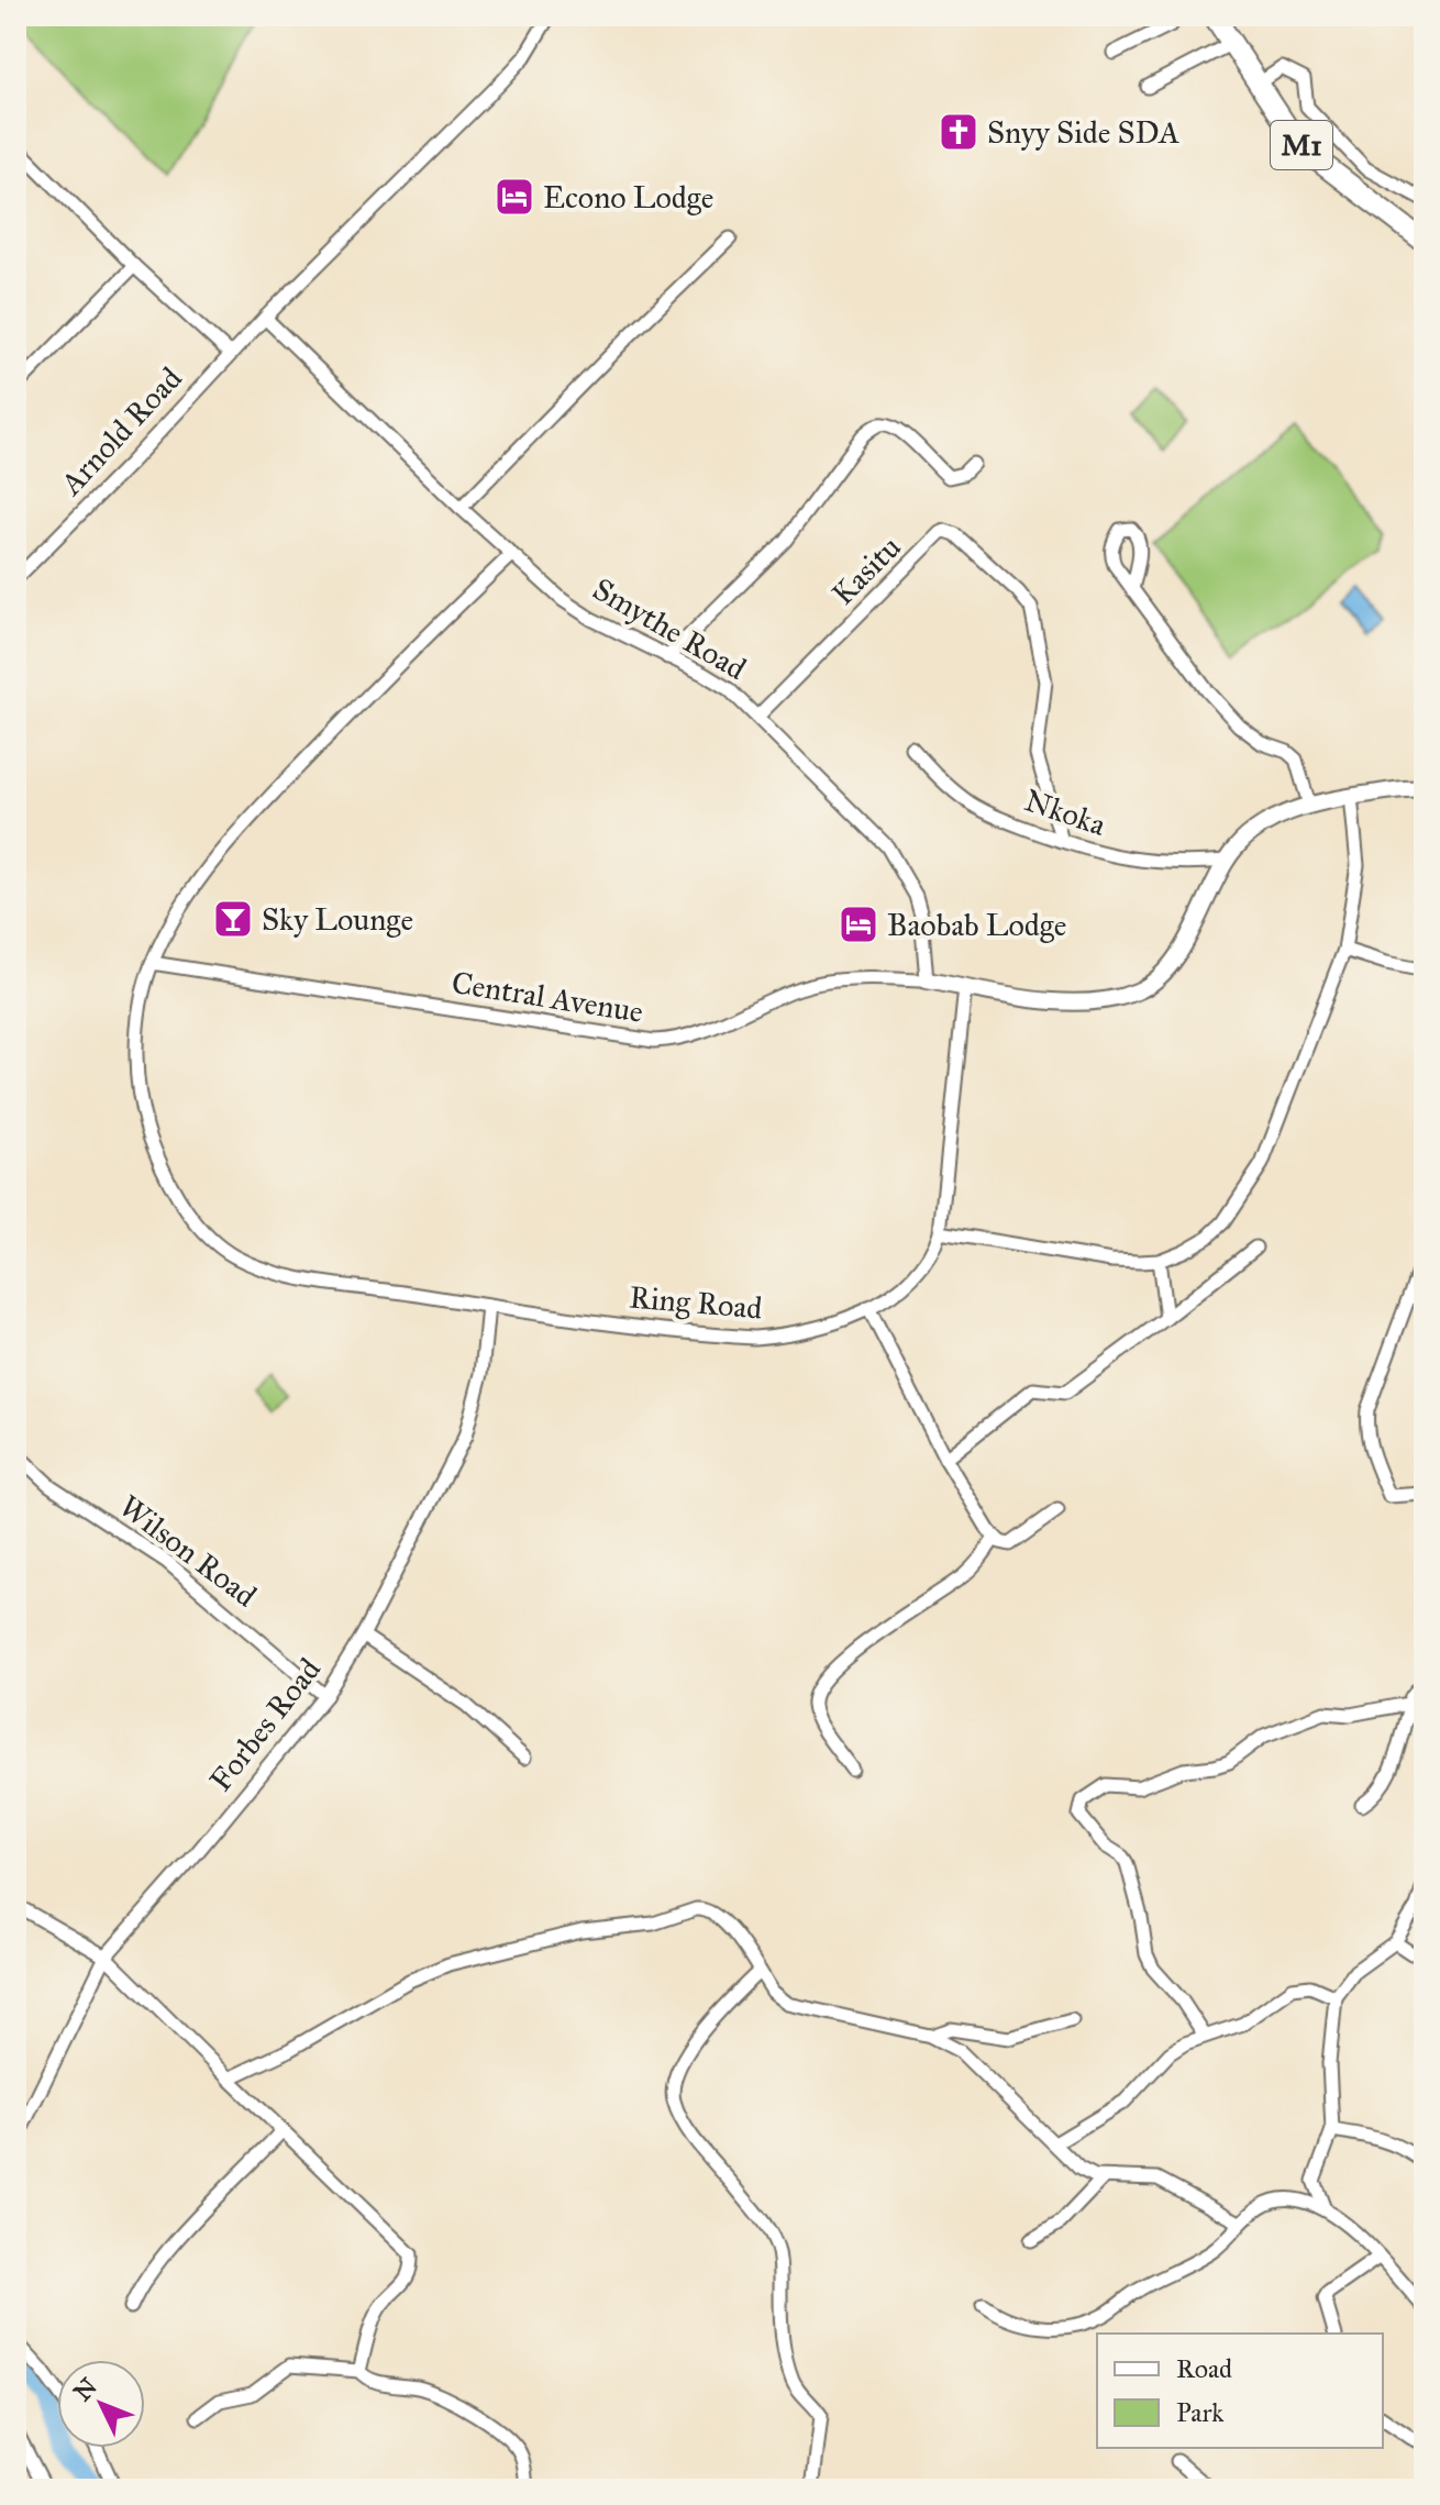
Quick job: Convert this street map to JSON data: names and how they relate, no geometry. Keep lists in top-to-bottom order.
{
  "streets": {
    "highway": ["M1"],
    "street": [
      "Arnold Road",
      "Kasitu",
      "Smythe Road",
      "Nkoka",
      "Central Avenue",
      "Ring Road",
      "Wilson Road",
      "Forbes Road"
    ]
  },
  "crossings": [
    ["Arnold Road", "Smythe Road"],
    ["Kasitu", "Smythe Road"],
    ["Kasitu", "Nkoka"],
    ["Smythe Road", "Central Avenue"],
    ["Smythe Road", "Ring Road"],
    ["Central Avenue", "Ring Road"],
    ["Ring Road", "Forbes Road"],
    ["Wilson Road", "Forbes Road"]
  ],
  "places": {
    "church": ["Snyy Side SDA"],
    "hotel": ["Econo Lodge", "Baobab Lodge"],
    "bar": ["Sky Lounge"]
  },
  "legend": ["Road", "Park"],
  "north": "top left"
}
